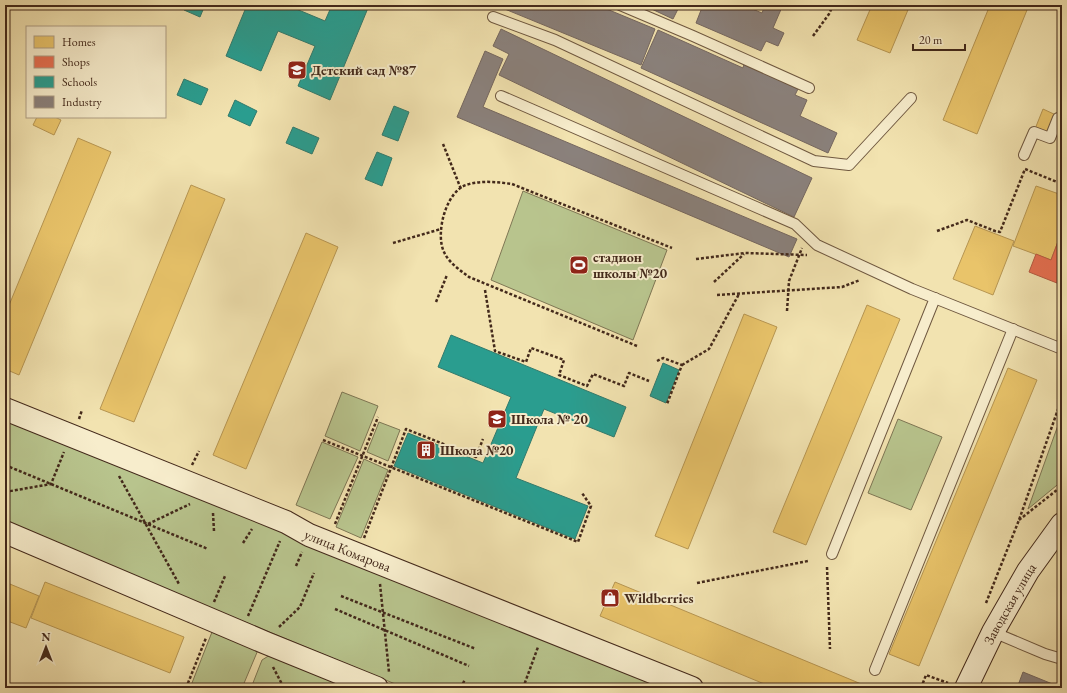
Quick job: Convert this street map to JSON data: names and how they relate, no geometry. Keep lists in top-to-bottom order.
{
  "streets": {
    "street": ["улица Комарова", "Заводская улица"]
  },
  "places": {
    "school or university": ["Детский сад №87", "Школа № 20"],
    "sports": ["стадион школы №20"],
    "building": ["Школа №20"],
    "shop": ["Wildberries"]
  },
  "legend": [
    "Homes",
    "Shops",
    "Schools",
    "Industry"
  ],
  "scale_bar": "20 m",
  "north": "top"
}
